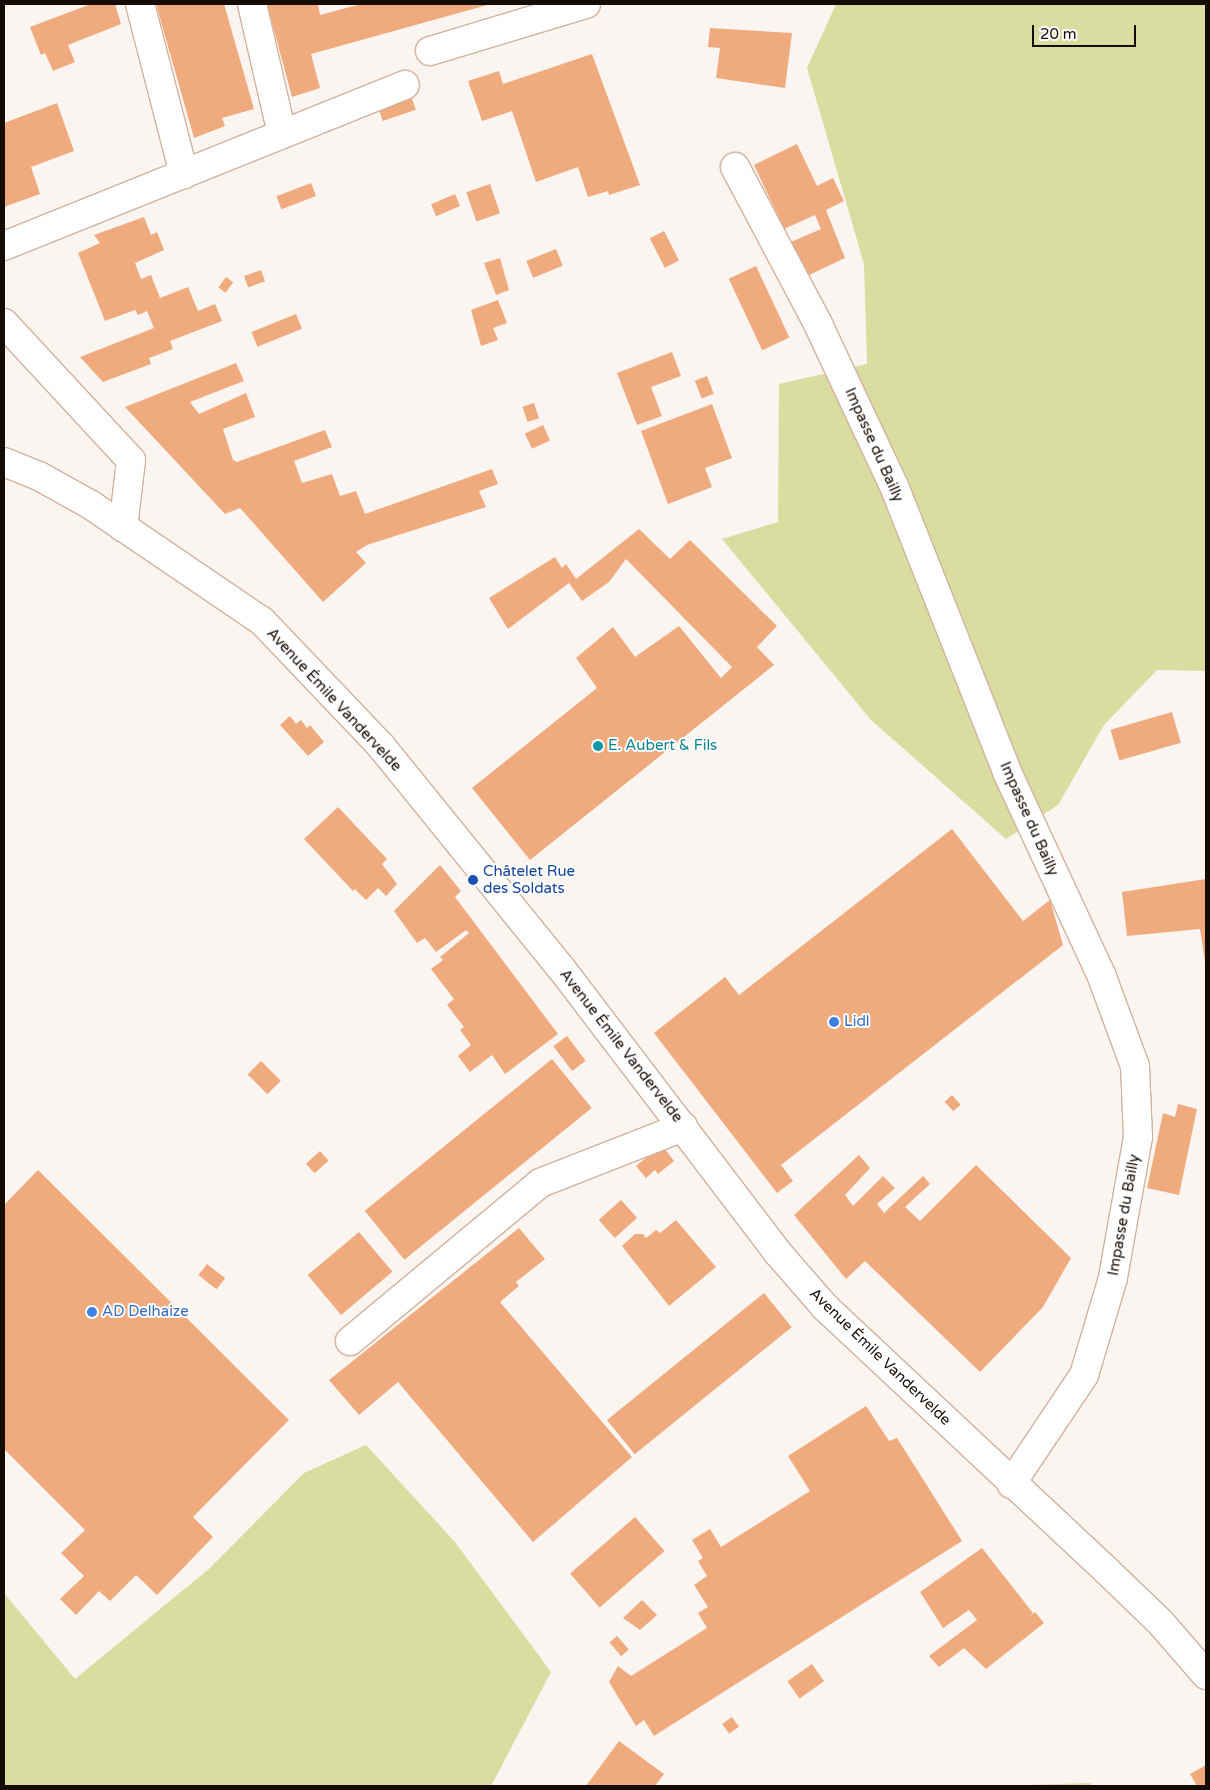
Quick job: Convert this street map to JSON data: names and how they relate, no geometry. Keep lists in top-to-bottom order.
{
  "streets": {
    "main road": ["Impasse du Bailly", "Avenue Émile Vandervelde"]
  },
  "crossings": [
    ["Impasse du Bailly", "Avenue Émile Vandervelde"]
  ],
  "places": [
    "E. Aubert & Fils",
    "Châtelet Rue des Soldats",
    "Lidl",
    "AD Delhaize"
  ],
  "scale_bar": "20 m"
}
